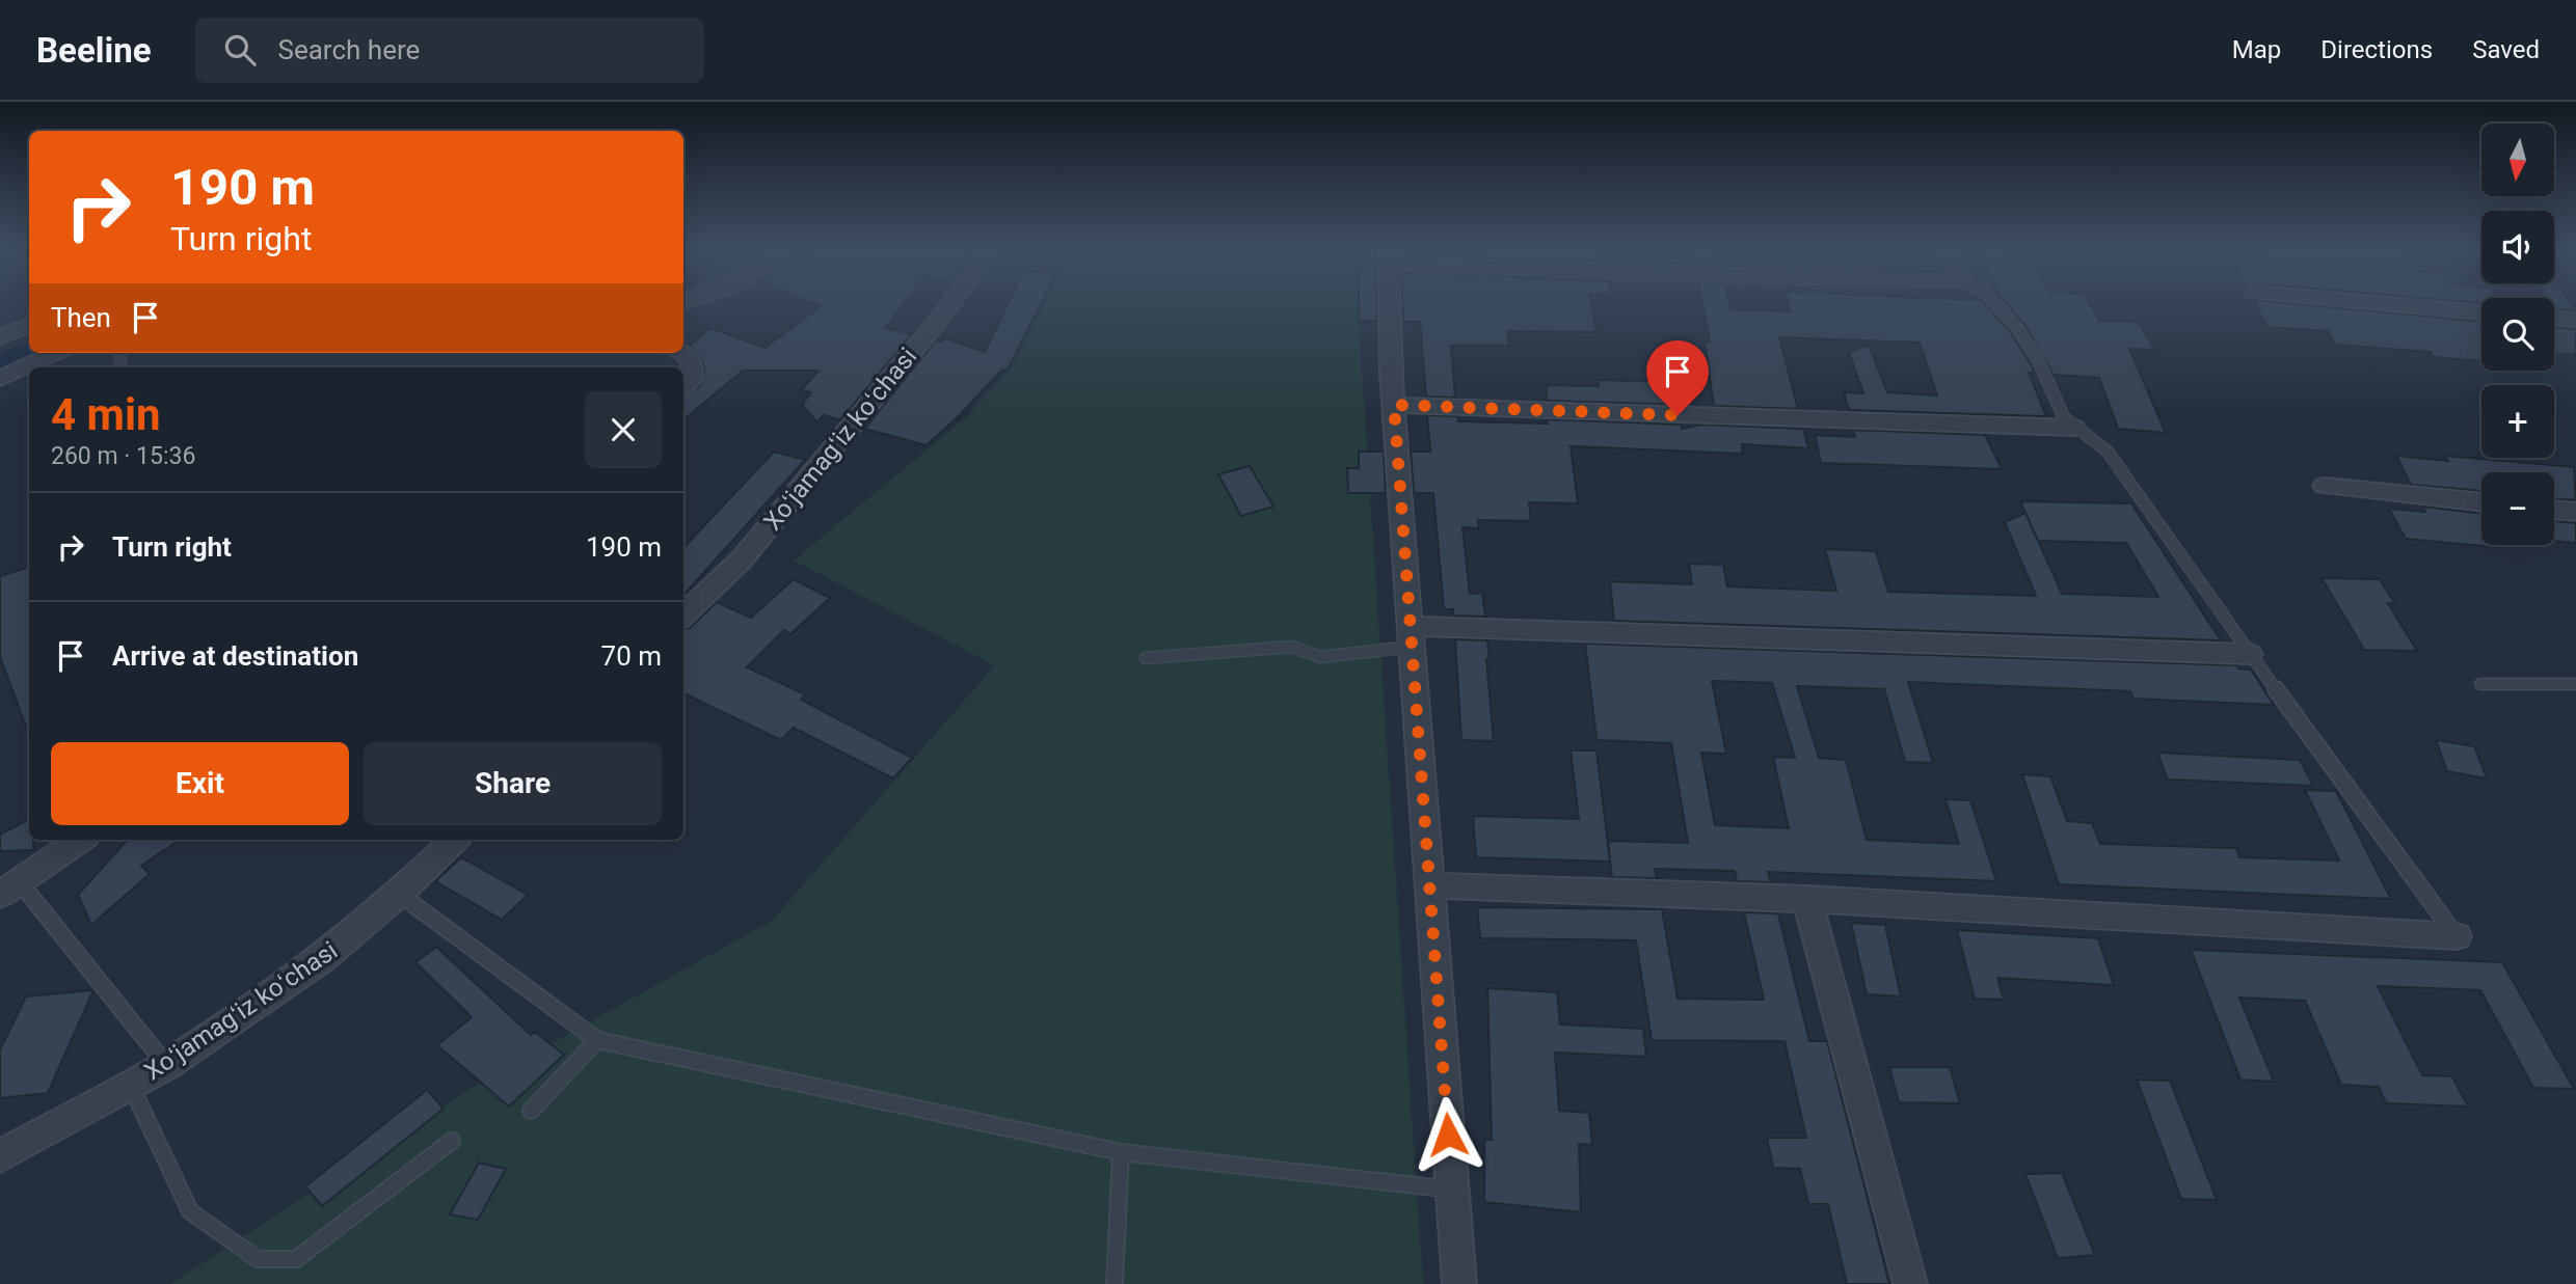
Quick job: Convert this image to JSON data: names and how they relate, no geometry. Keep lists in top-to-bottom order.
{
  "streets": {
    "street": ["Xoʻjamagʻiz koʻchasi"]
  },
  "north": "bottom",
  "page": {
    "header": "Beeline",
    "search": "Search here",
    "nav": ["Map", "Directions", "Saved"],
    "map_buttons": ["+", "−"],
    "turn": ["190 m", "Turn right"],
    "then": "Then",
    "heading": ["4 min", "260 m · 15:36"],
    "list": [
      {
        "name": "Turn right",
        "value": "190 m"
      },
      {
        "name": "Arrive at destination",
        "value": "70 m"
      }
    ],
    "buttons": ["Exit", "Share"]
  }
}
